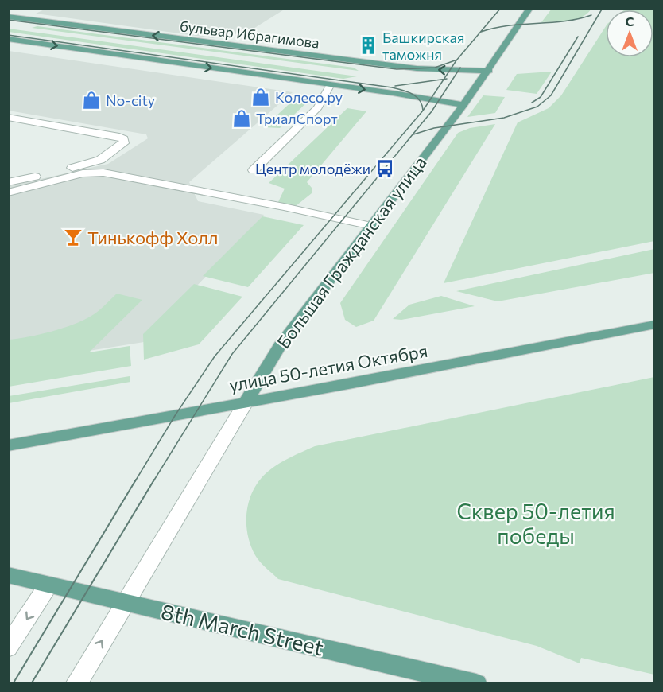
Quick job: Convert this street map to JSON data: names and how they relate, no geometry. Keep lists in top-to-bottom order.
{
  "streets": {
    "main road": [
      "бульвар Ибрагимова",
      "Большая Гражданская улица",
      "улица 50-летия Октября",
      "8th March Street"
    ]
  },
  "crossings": [
    ["бульвар Ибрагимова", "Большая Гражданская улица"],
    ["Большая Гражданская улица", "улица 50-летия Октября"],
    ["Большая Гражданская улица", "8th March Street"]
  ],
  "parks": ["Сквер 50-летия победы"],
  "places": {
    "building": ["Башкирская таможня"],
    "shop": ["Колесо.ру", "No-city", "ТриалСпорт"],
    "bus stop": ["Центр молодёжи"],
    "bar": ["Тинькофф Холл"]
  },
  "north": "top"
}
